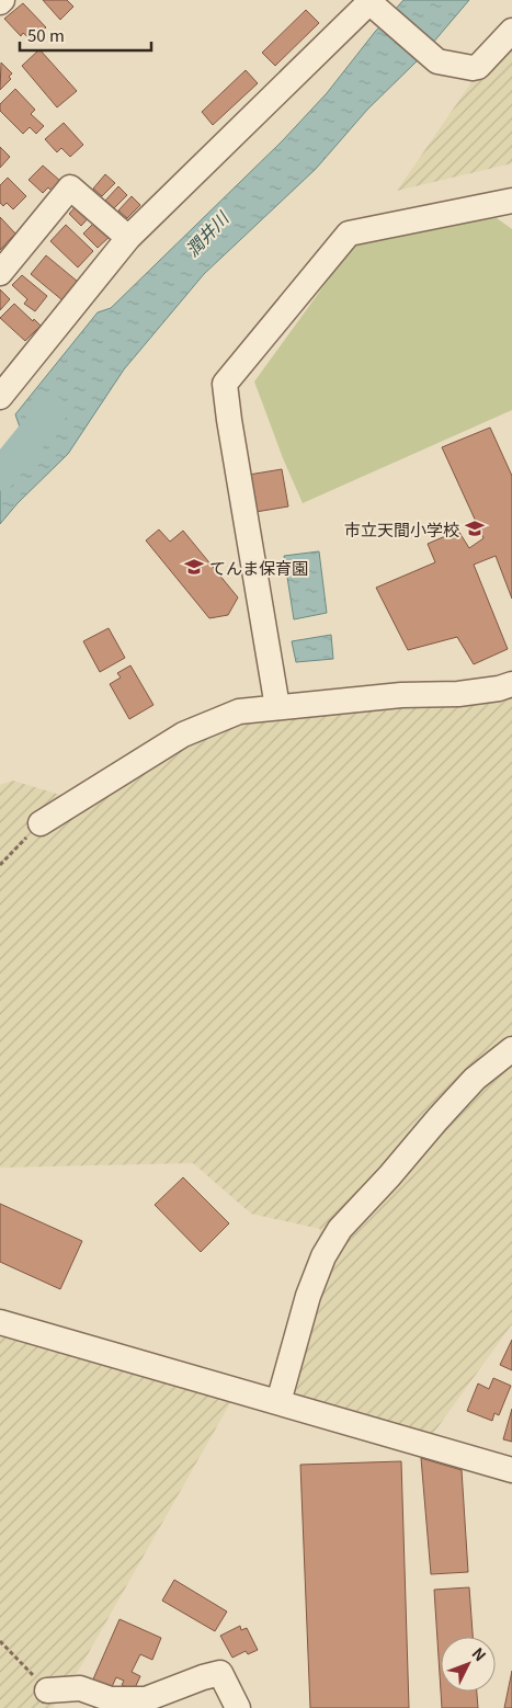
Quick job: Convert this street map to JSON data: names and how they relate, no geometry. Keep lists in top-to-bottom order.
{
  "water": ["潤井川"],
  "places": {
    "school or university": ["市立天間小学校", "てんま保育園"]
  },
  "scale_bar": "50 m",
  "north": "top right"
}
